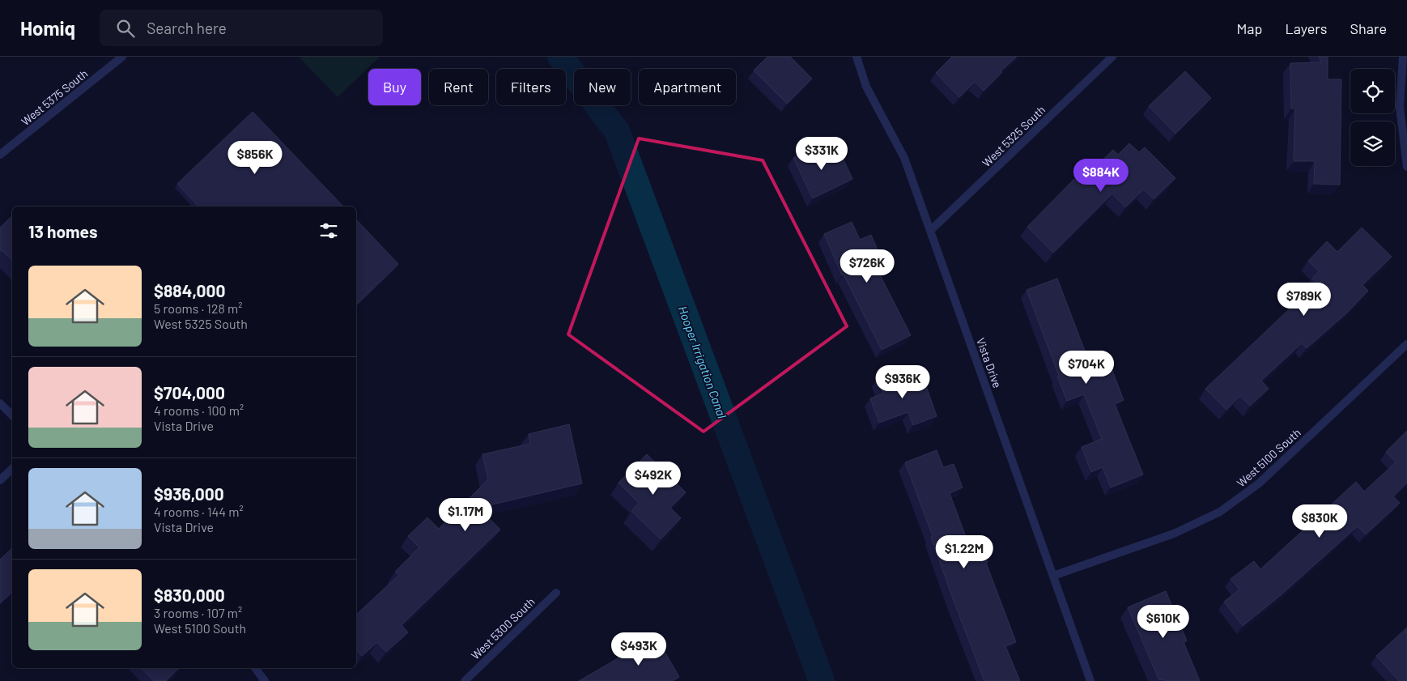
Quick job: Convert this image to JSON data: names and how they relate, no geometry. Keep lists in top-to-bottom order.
{
  "streets": {
    "street": [
      "West 5375 South",
      "West 5325 South",
      "Vista Drive",
      "West 5100 South",
      "West 5300 South"
    ]
  },
  "crossings": [
    ["West 5325 South", "Vista Drive"],
    ["Vista Drive", "West 5100 South"]
  ],
  "water": ["Hooper Irrigation Canal"],
  "page": {
    "header": "Homiq",
    "search": "Search here",
    "nav": ["Map", "Layers", "Share"],
    "chip": [
      "Buy",
      "Rent",
      "Filters",
      "New",
      "Apartment"
    ],
    "price": [
      "$331K",
      "$856K",
      "$884K",
      "$726K",
      "$789K",
      "$704K",
      "$936K",
      "$492K",
      "$1.17M",
      "$830K",
      "$1.22M",
      "$610K",
      "$493K"
    ],
    "heading": "13 homes",
    "list": [
      {
        "name": "$884,000",
        "note": "5 rooms · 128 m² · West 5325 South"
      },
      {
        "name": "$704,000",
        "note": "4 rooms · 100 m² · Vista Drive"
      },
      {
        "name": "$936,000",
        "note": "4 rooms · 144 m² · Vista Drive"
      },
      {
        "name": "$830,000",
        "note": "3 rooms · 107 m² · West 5100 South"
      }
    ]
  }
}
